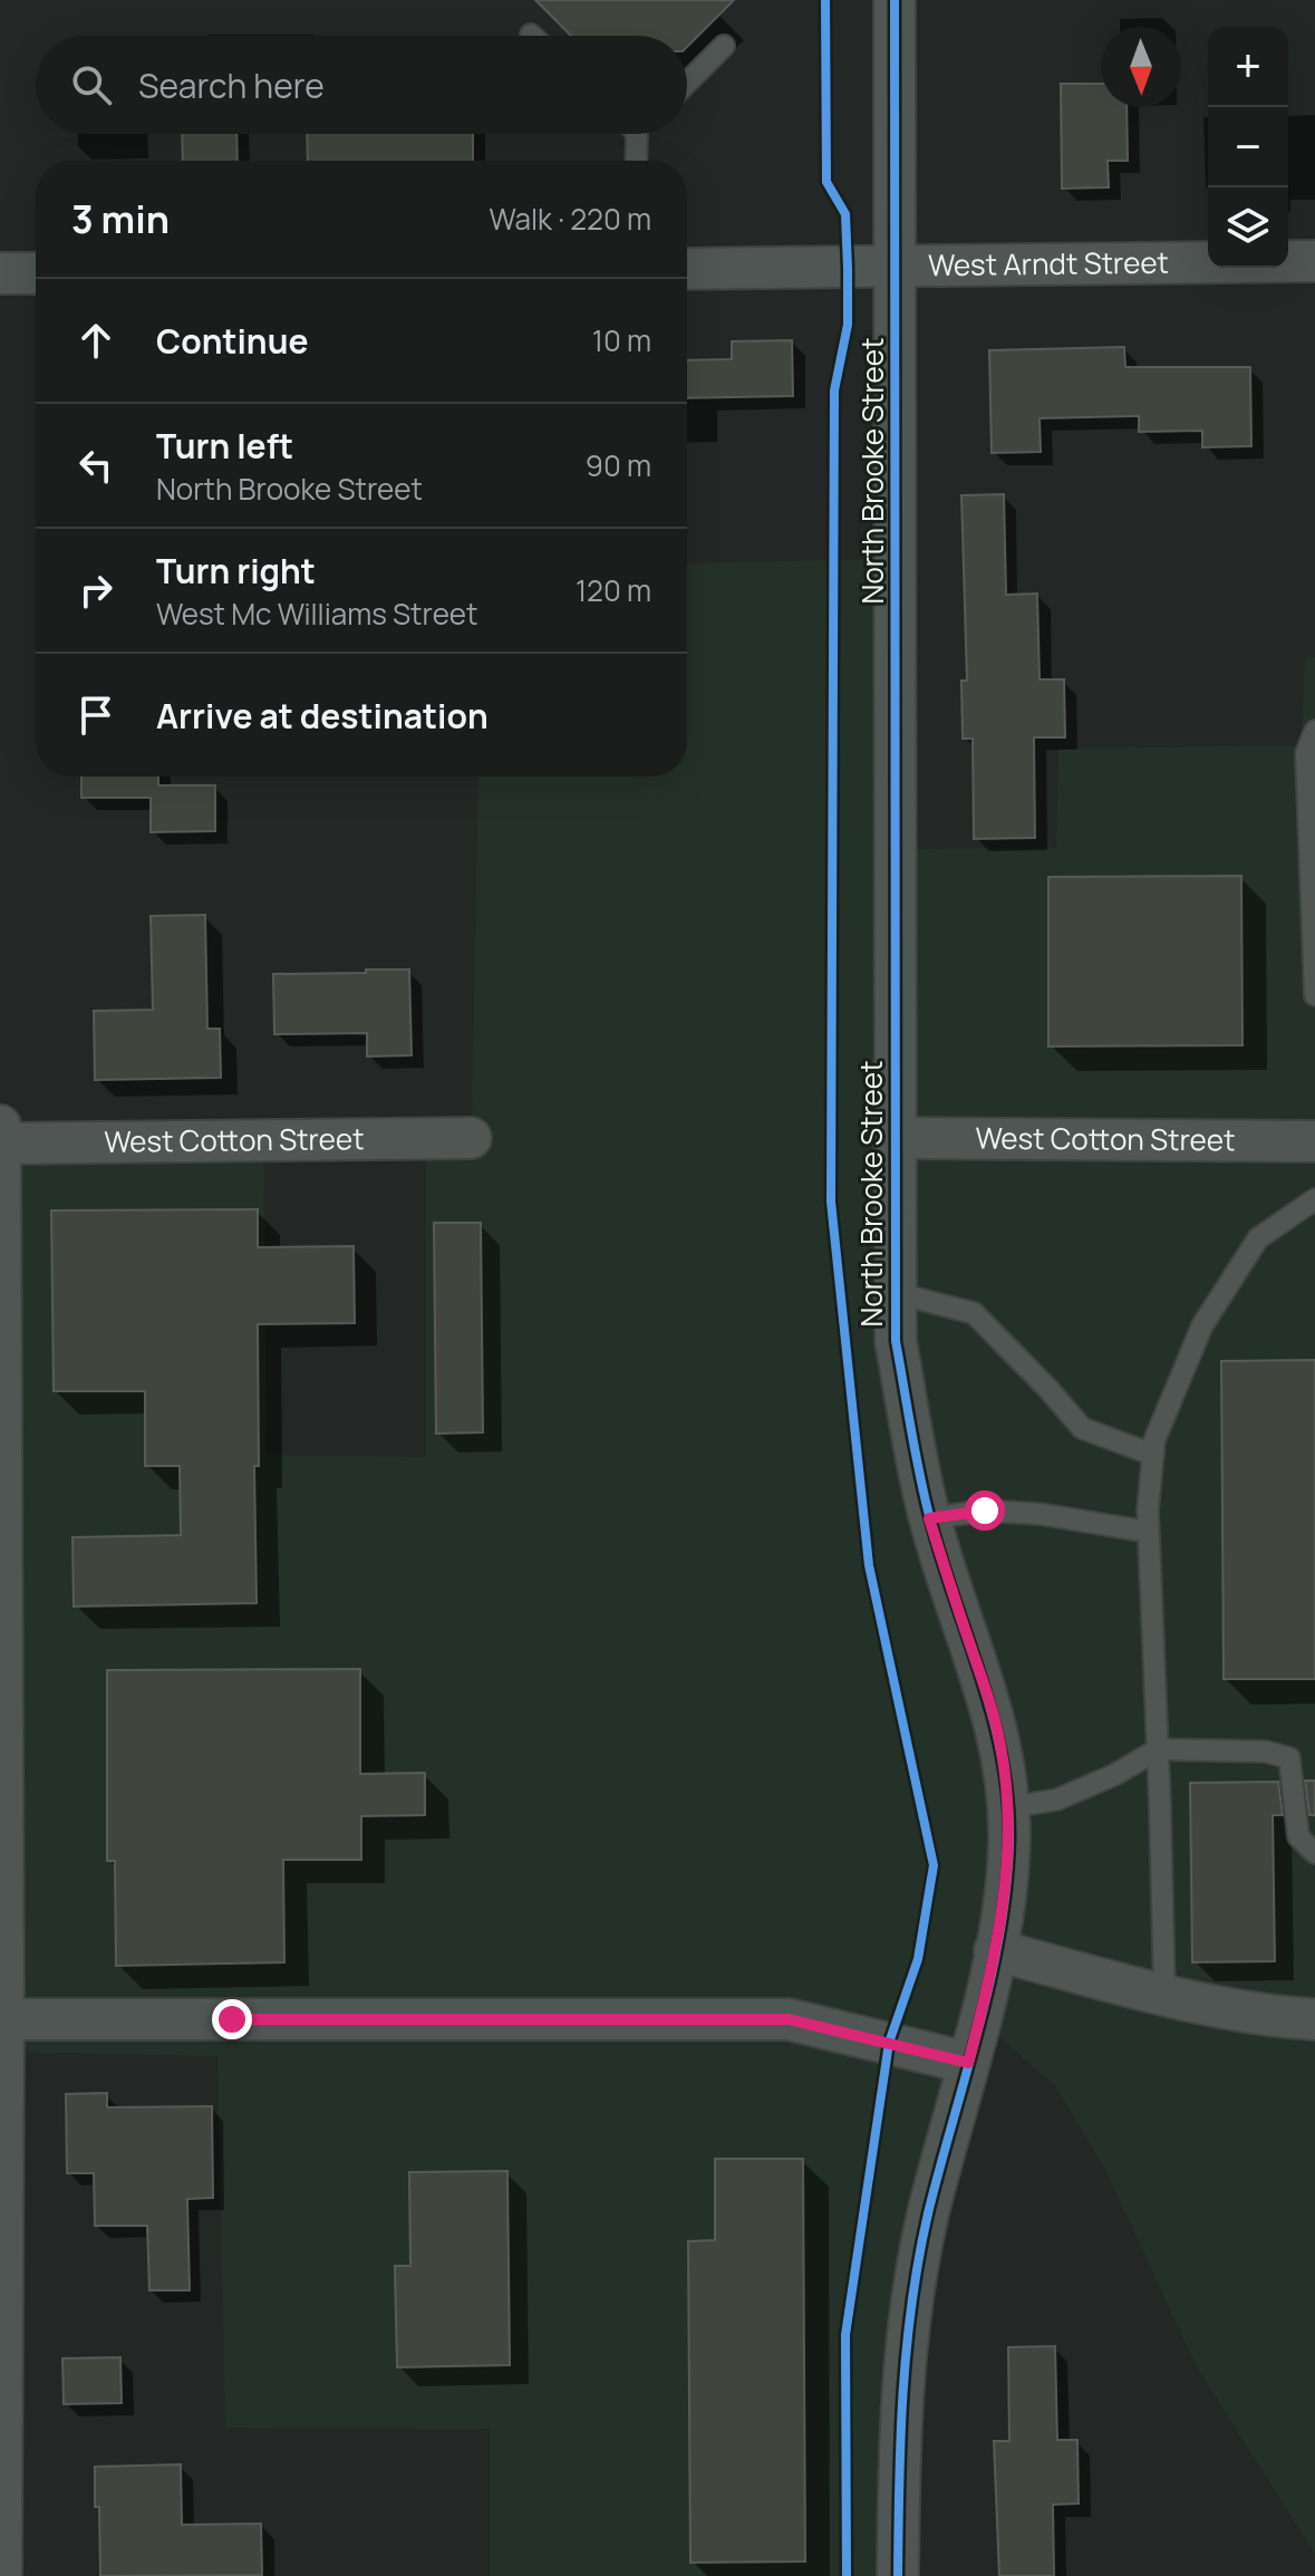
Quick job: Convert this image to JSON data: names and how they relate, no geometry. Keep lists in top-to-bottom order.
{
  "streets": {
    "street": ["West Arndt Street", "North Brooke Street", "West Cotton Street"]
  },
  "crossings": [
    ["West Arndt Street", "North Brooke Street"],
    ["North Brooke Street", "West Cotton Street"]
  ],
  "north": "bottom",
  "page": {
    "map_buttons": ["+", "−"],
    "search": "Search here",
    "heading": ["3 min", "Walk · 220 m"],
    "list": [
      ["Continue", "10 m"],
      ["Turn left", "North Brooke Street", "90 m"],
      ["Turn right", "West Mc Williams Street", "120 m"],
      "Arrive at destination"
    ]
  }
}
